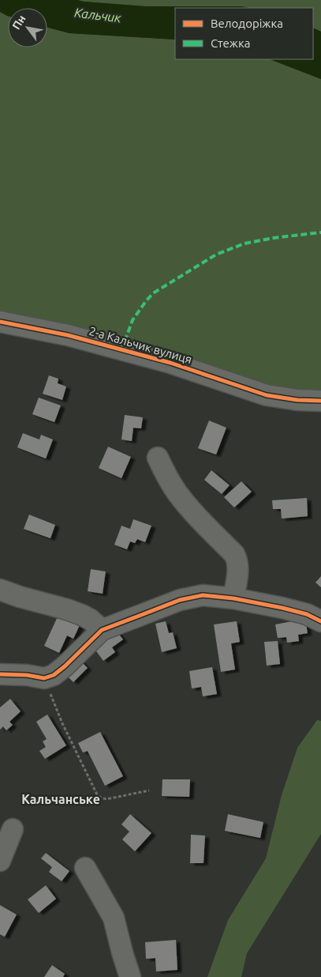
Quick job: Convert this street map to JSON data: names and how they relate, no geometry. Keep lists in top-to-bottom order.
{
  "streets": {
    "street": ["2-а Кальчик вулиця"]
  },
  "districts": ["Кальчанське"],
  "water": ["Кальчик"],
  "legend": ["Велодоріжка", "Стежка"],
  "north": "top left"
}
